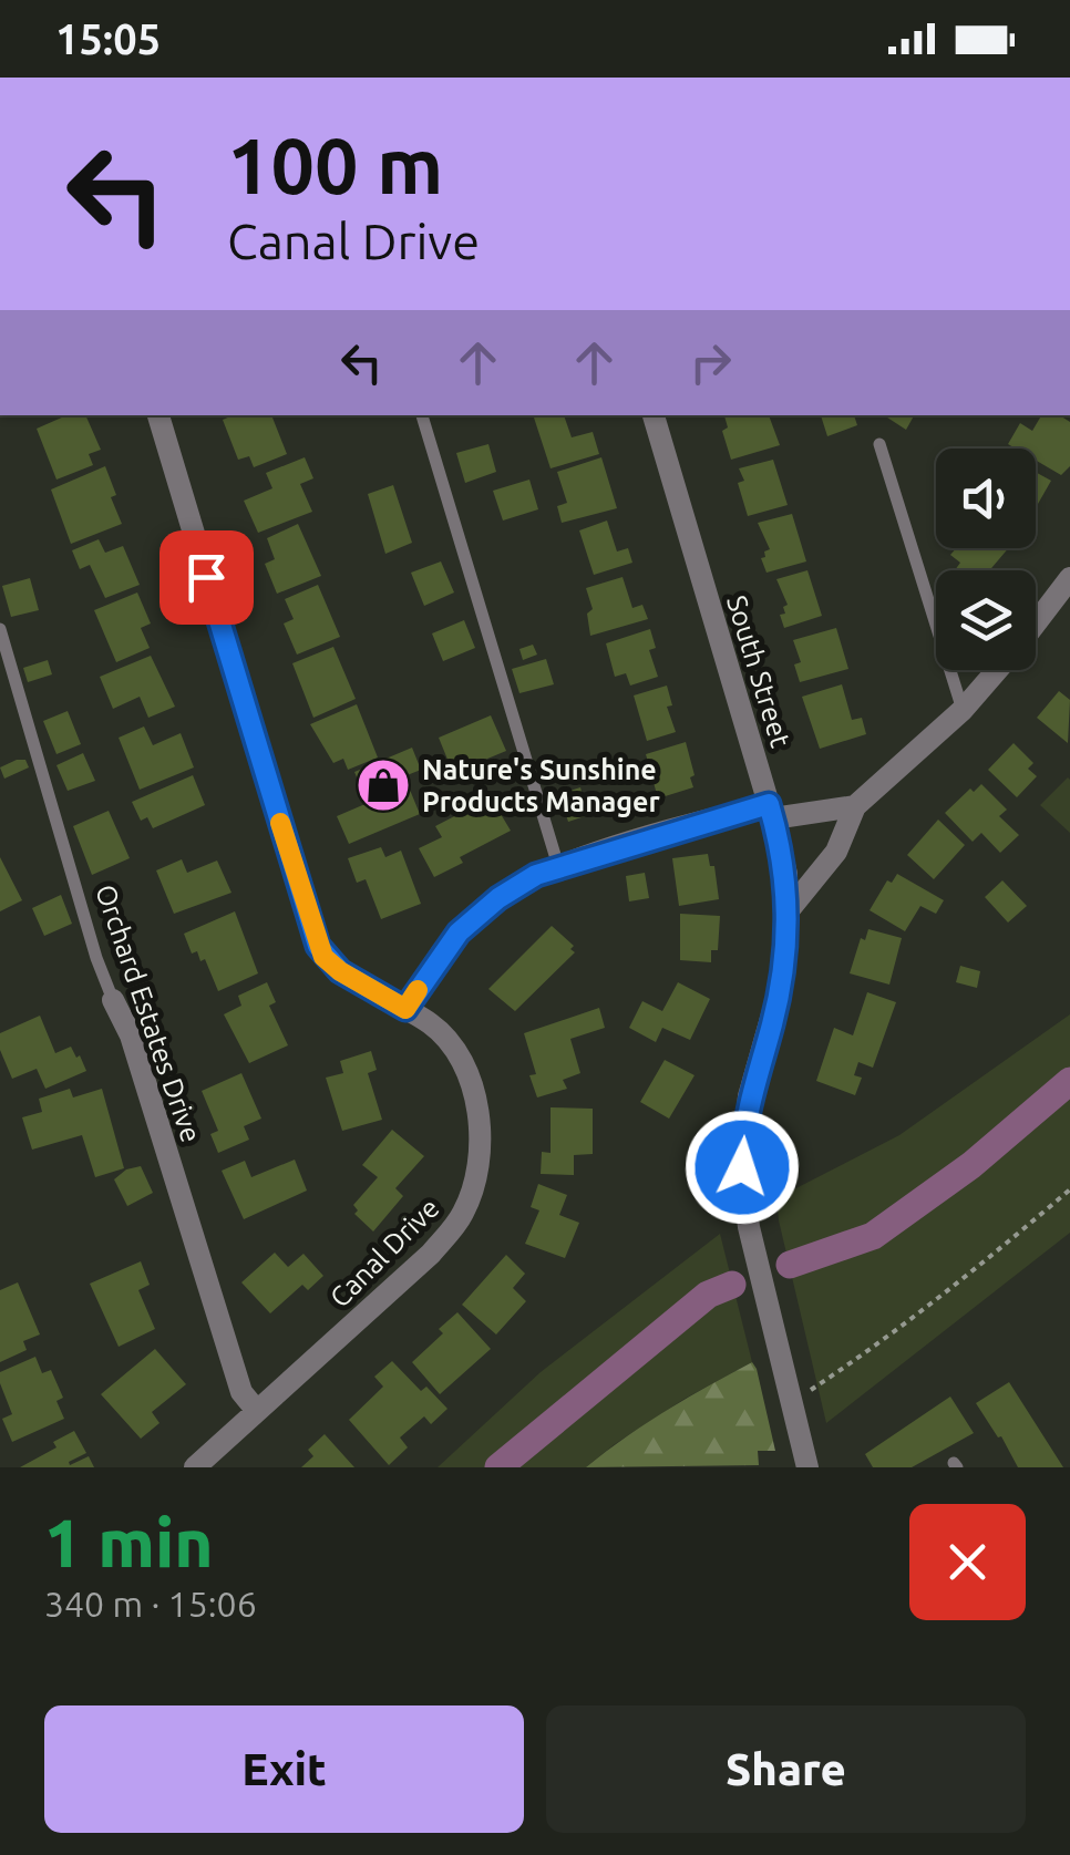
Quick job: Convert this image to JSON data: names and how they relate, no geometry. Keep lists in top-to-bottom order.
{
  "streets": {
    "street": ["South Street", "Orchard Estates Drive", "Canal Drive"]
  },
  "crossings": [
    ["Orchard Estates Drive", "Canal Drive"]
  ],
  "places": {
    "shop": ["Nature's Sunshine Products Manager"]
  },
  "page": {
    "status": "15:05",
    "turn": ["100 m", "Canal Drive"],
    "heading": ["1 min", "340 m · 15:06"],
    "buttons": ["Exit", "Share"]
  }
}
